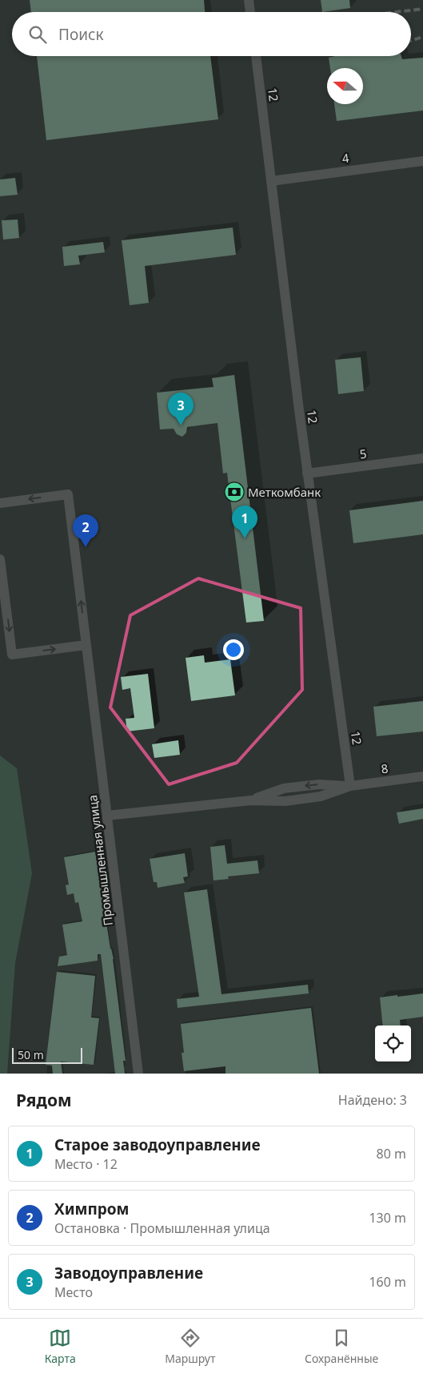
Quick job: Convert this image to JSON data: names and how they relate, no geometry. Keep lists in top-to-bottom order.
{
  "streets": {
    "street": [
      "12",
      "4",
      "5",
      "8",
      "Промышленная улица"
    ]
  },
  "crossings": [
    ["12", "4"],
    ["12", "5"],
    ["12", "8"],
    ["8", "Промышленная улица"]
  ],
  "places": {
    "bank": ["Меткомбанк"]
  },
  "scale_bar": "50 m",
  "north": "left",
  "page": {
    "search": "Поиск",
    "pins": ["3", "1", "2"],
    "scale": "50 m",
    "heading": ["Рядом", "Найдено: 3"],
    "list": [
      {
        "mark": "1",
        "name": "Старое заводоуправление",
        "note": "Место · 12",
        "value": "80 m"
      },
      {
        "mark": "2",
        "name": "Химпром",
        "note": "Остановка · Промышленная улица",
        "value": "130 m"
      },
      {
        "mark": "3",
        "name": "Заводоуправление",
        "note": "Место",
        "value": "160 m"
      }
    ],
    "nav": ["Карта", "Маршрут", "Сохранённые"]
  }
}
